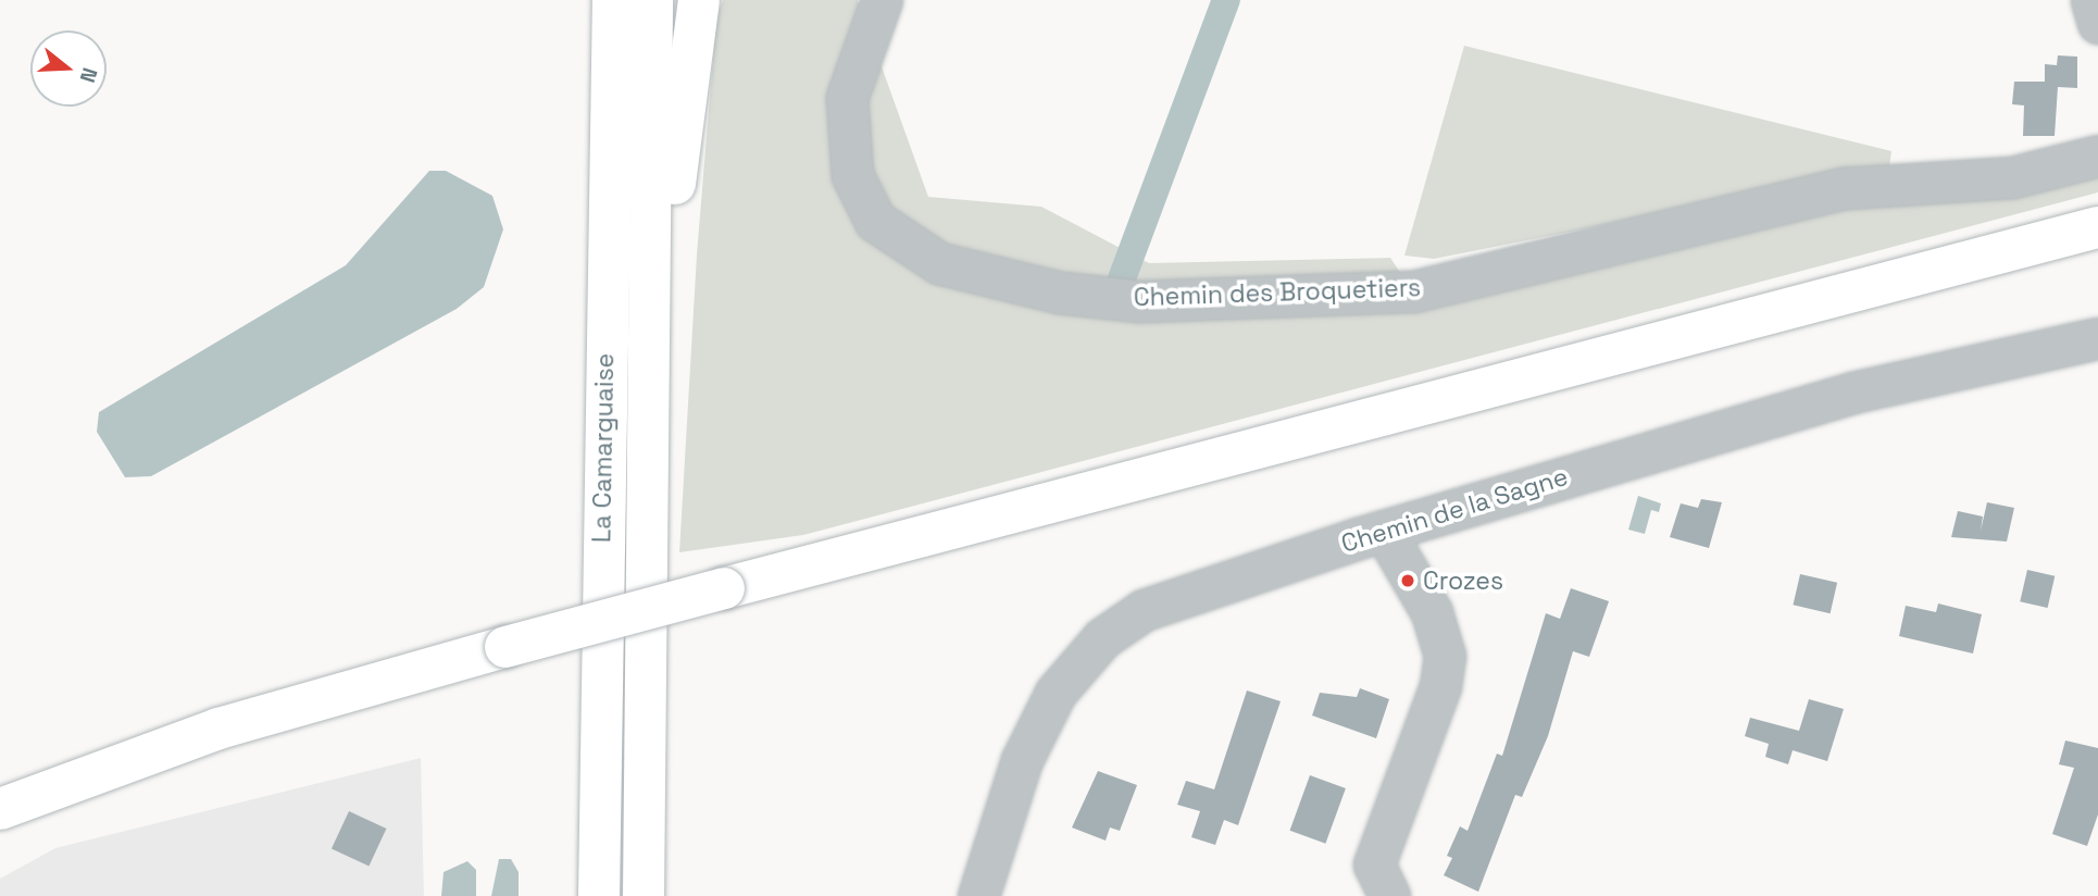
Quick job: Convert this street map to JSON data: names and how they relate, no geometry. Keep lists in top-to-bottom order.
{
  "streets": {
    "main road": ["La Camarguaise"],
    "street": ["Chemin des Broquetiers", "Chemin de la Sagne"]
  },
  "places": ["Crozes"],
  "north": "right"
}
